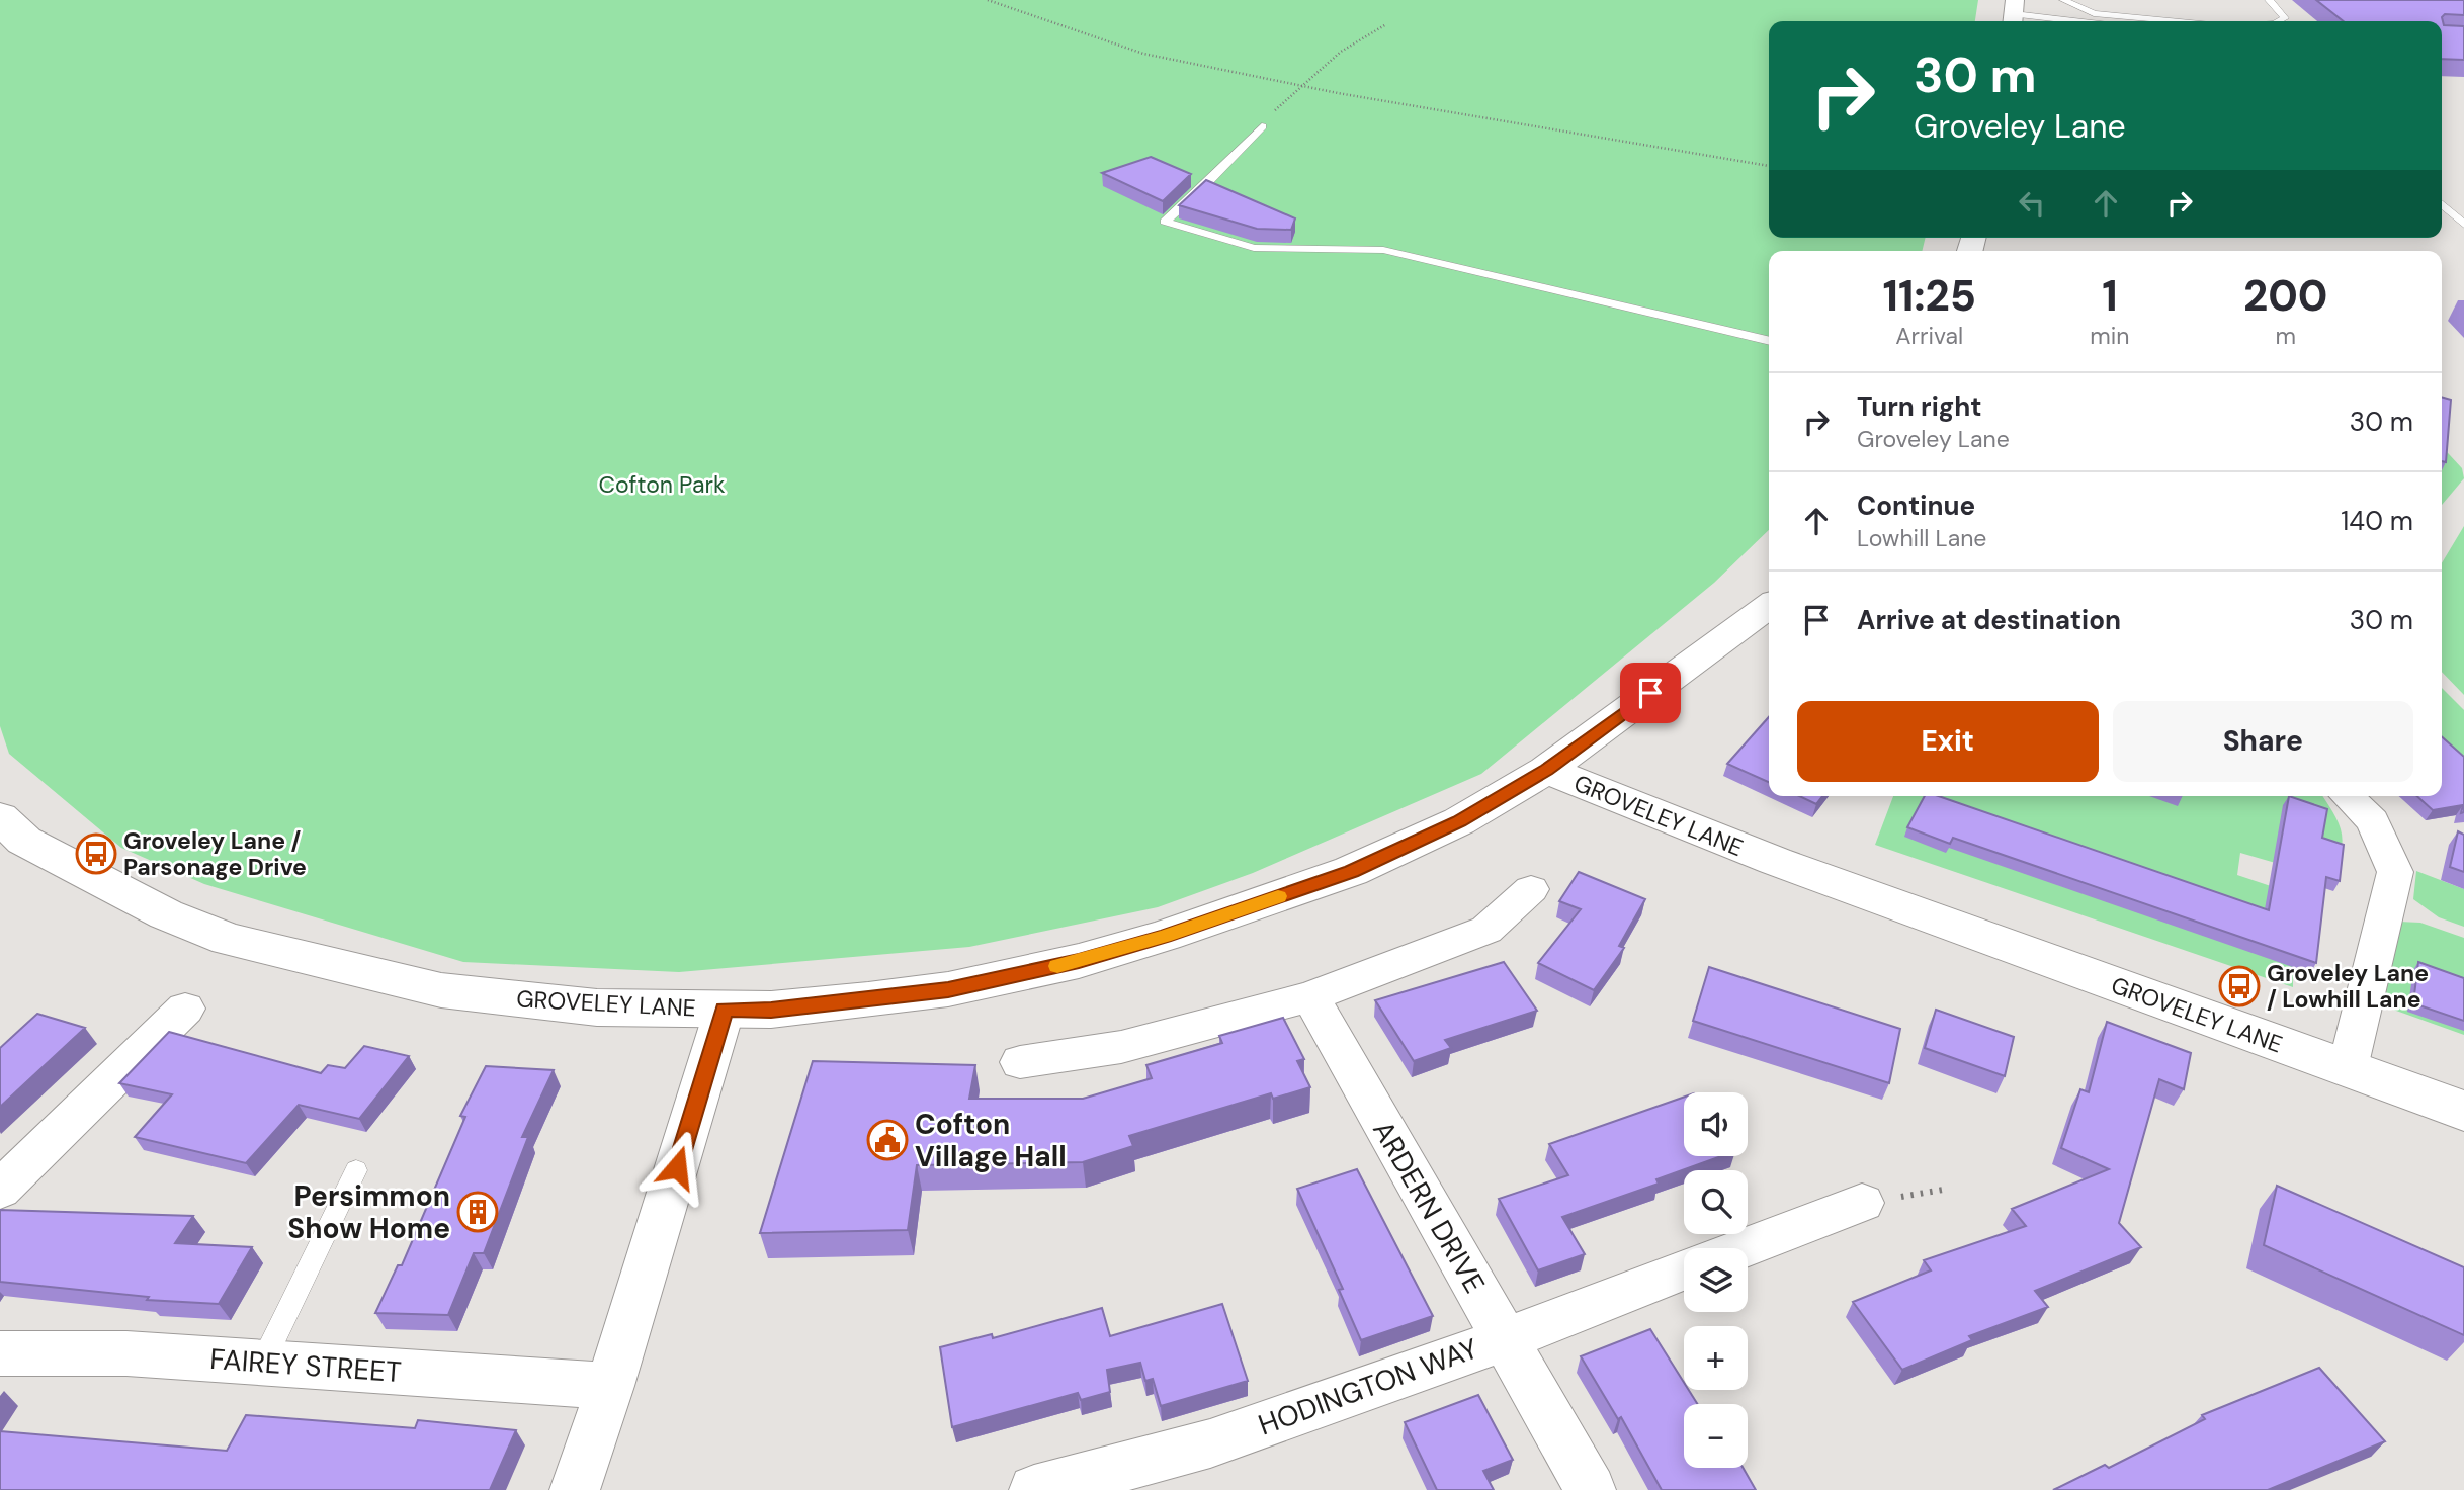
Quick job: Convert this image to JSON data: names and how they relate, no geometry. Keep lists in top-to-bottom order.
{
  "streets": {
    "main road": ["GROVELEY LANE"],
    "street": ["ARDERN DRIVE", "FAIREY STREET", "HODINGTON WAY"]
  },
  "crossings": [
    ["ARDERN DRIVE", "HODINGTON WAY"]
  ],
  "parks": ["Cofton Park"],
  "places": {
    "bus stop": ["Groveley Lane / Parsonage Drive", "Groveley Lane / Lowhill Lane"],
    "public building": ["Cofton Village Hall"],
    "building": ["Persimmon Show Home"]
  },
  "page": {
    "turn": ["30 m", "Groveley Lane"],
    "eta": [
      "11:25",
      "Arrival",
      "1",
      "min",
      "200",
      "m"
    ],
    "list": [
      {
        "name": "Turn right",
        "note": "Groveley Lane",
        "value": "30 m"
      },
      {
        "name": "Continue",
        "note": "Lowhill Lane",
        "value": "140 m"
      },
      {
        "name": "Arrive at destination",
        "value": "30 m"
      }
    ],
    "buttons": ["Exit", "Share"],
    "map_buttons": ["+", "−"]
  }
}
